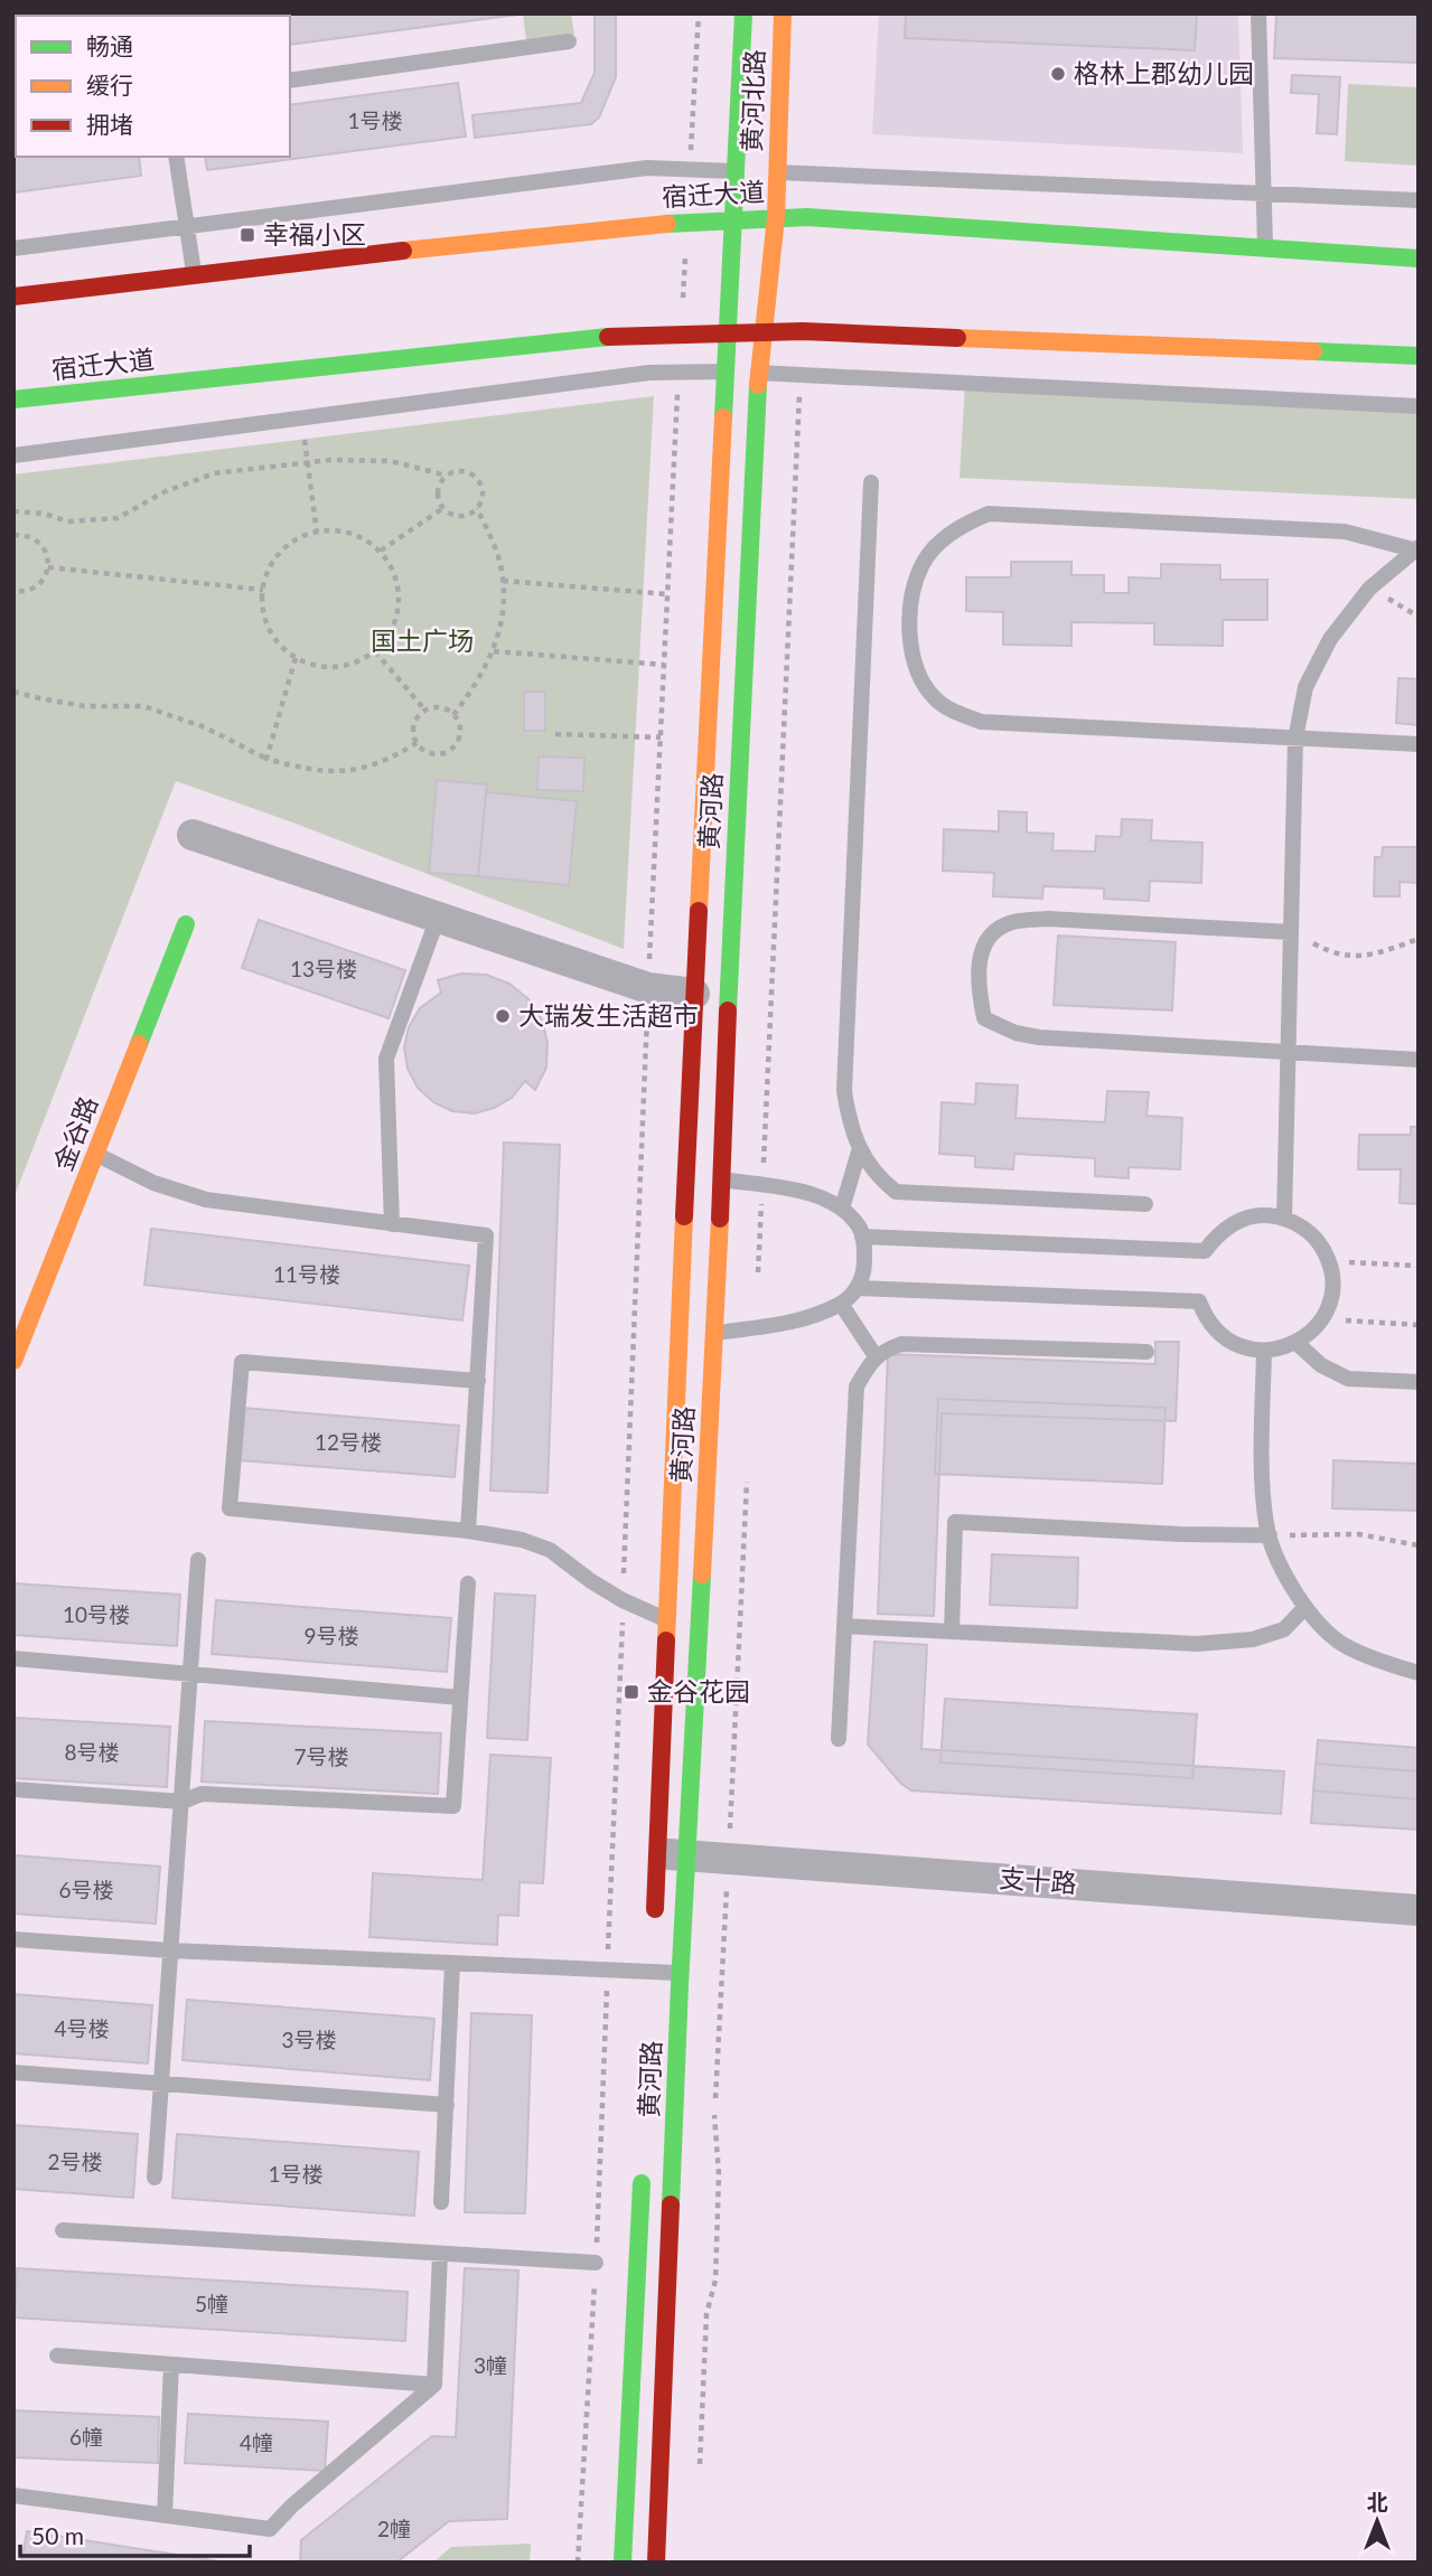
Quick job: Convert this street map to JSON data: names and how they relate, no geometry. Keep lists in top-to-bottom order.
{
  "streets": {
    "main road": [
      "黄河北路",
      "宿迁大道",
      "黄河路",
      "金谷路"
    ],
    "street": ["支十路"]
  },
  "crossings": [
    ["黄河北路", "宿迁大道"],
    ["黄河北路", "黄河路"],
    ["宿迁大道", "黄河路"],
    ["黄河路", "支十路"]
  ],
  "parks": ["国土广场"],
  "places": {
    "other": ["格林上郡幼儿园", "大瑞发生活超市"],
    "transit": ["幸福小区", "金谷花园"]
  },
  "house_numbers": [
    "1号楼",
    "13号楼",
    "11号楼",
    "12号楼",
    "10号楼",
    "9号楼",
    "8号楼",
    "7号楼",
    "6号楼",
    "4号楼",
    "3号楼",
    "2号楼",
    "1号楼",
    "5幢",
    "3幢",
    "6幢",
    "4幢",
    "2幢"
  ],
  "legend": ["畅通", "缓行", "拥堵"],
  "scale_bar": "50 m",
  "north": "top"
}
